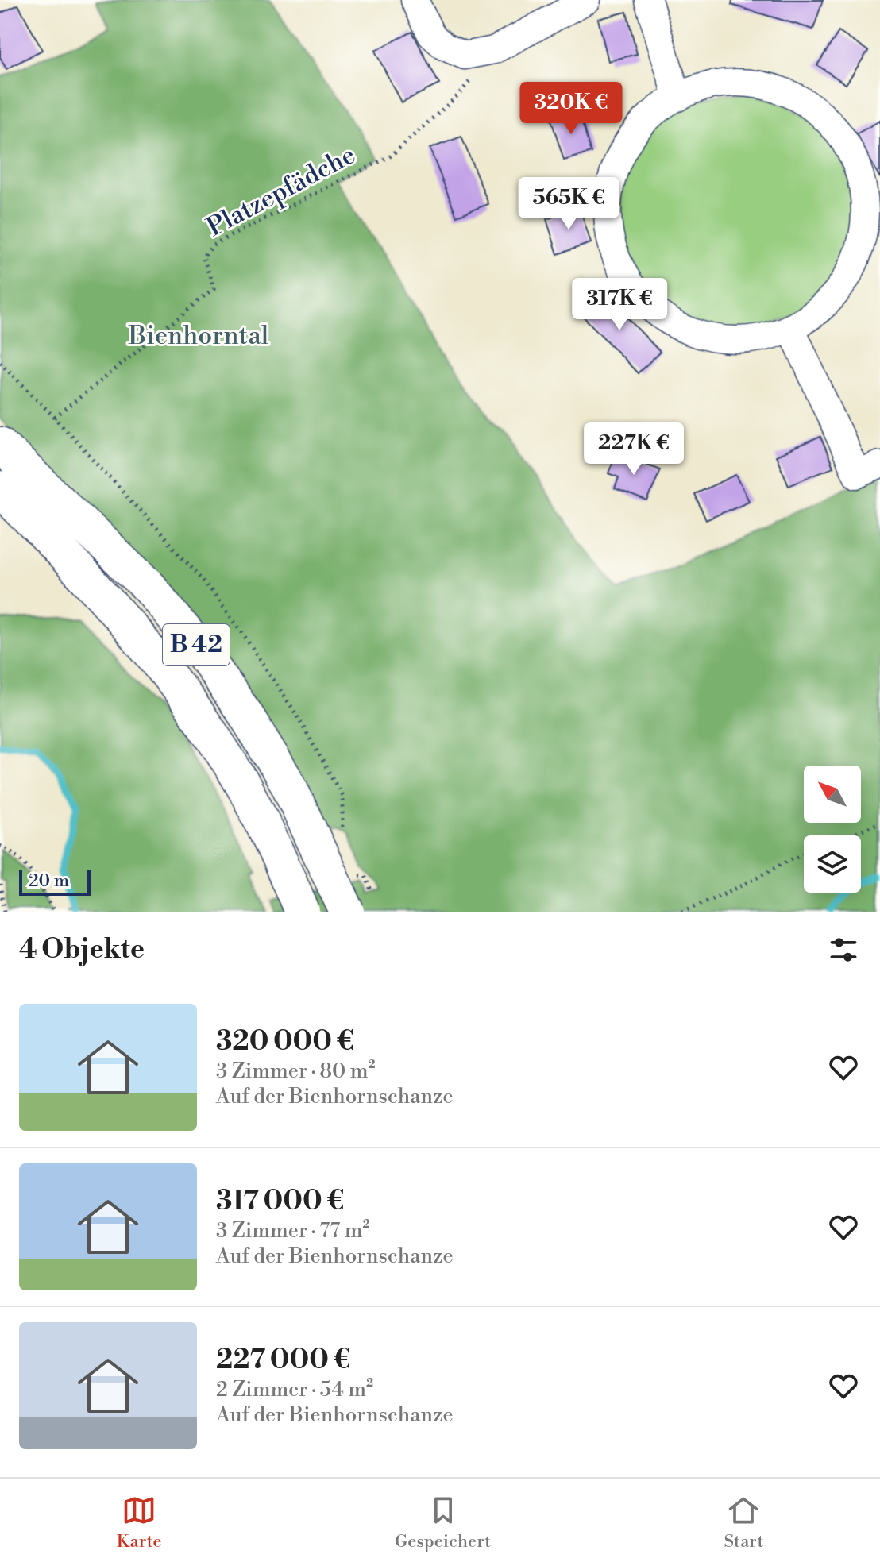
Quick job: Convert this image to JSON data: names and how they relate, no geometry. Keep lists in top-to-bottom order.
{
  "streets": {
    "highway": ["B 42"],
    "path": ["Platzepfädche"]
  },
  "parks": ["Bienhorntal"],
  "scale_bar": "20 m",
  "north": "top left",
  "page": {
    "price": [
      "320K €",
      "565K €",
      "317K €",
      "227K €"
    ],
    "scale": "20 m",
    "heading": "4 Objekte",
    "list": [
      {
        "name": "320 000 €",
        "note": "3 Zimmer · 80 m² · Auf der Bienhornschanze"
      },
      {
        "name": "317 000 €",
        "note": "3 Zimmer · 77 m² · Auf der Bienhornschanze"
      },
      {
        "name": "227 000 €",
        "note": "2 Zimmer · 54 m² · Auf der Bienhornschanze"
      }
    ],
    "tabs": ["Karte", "Gespeichert", "Start"]
  }
}
